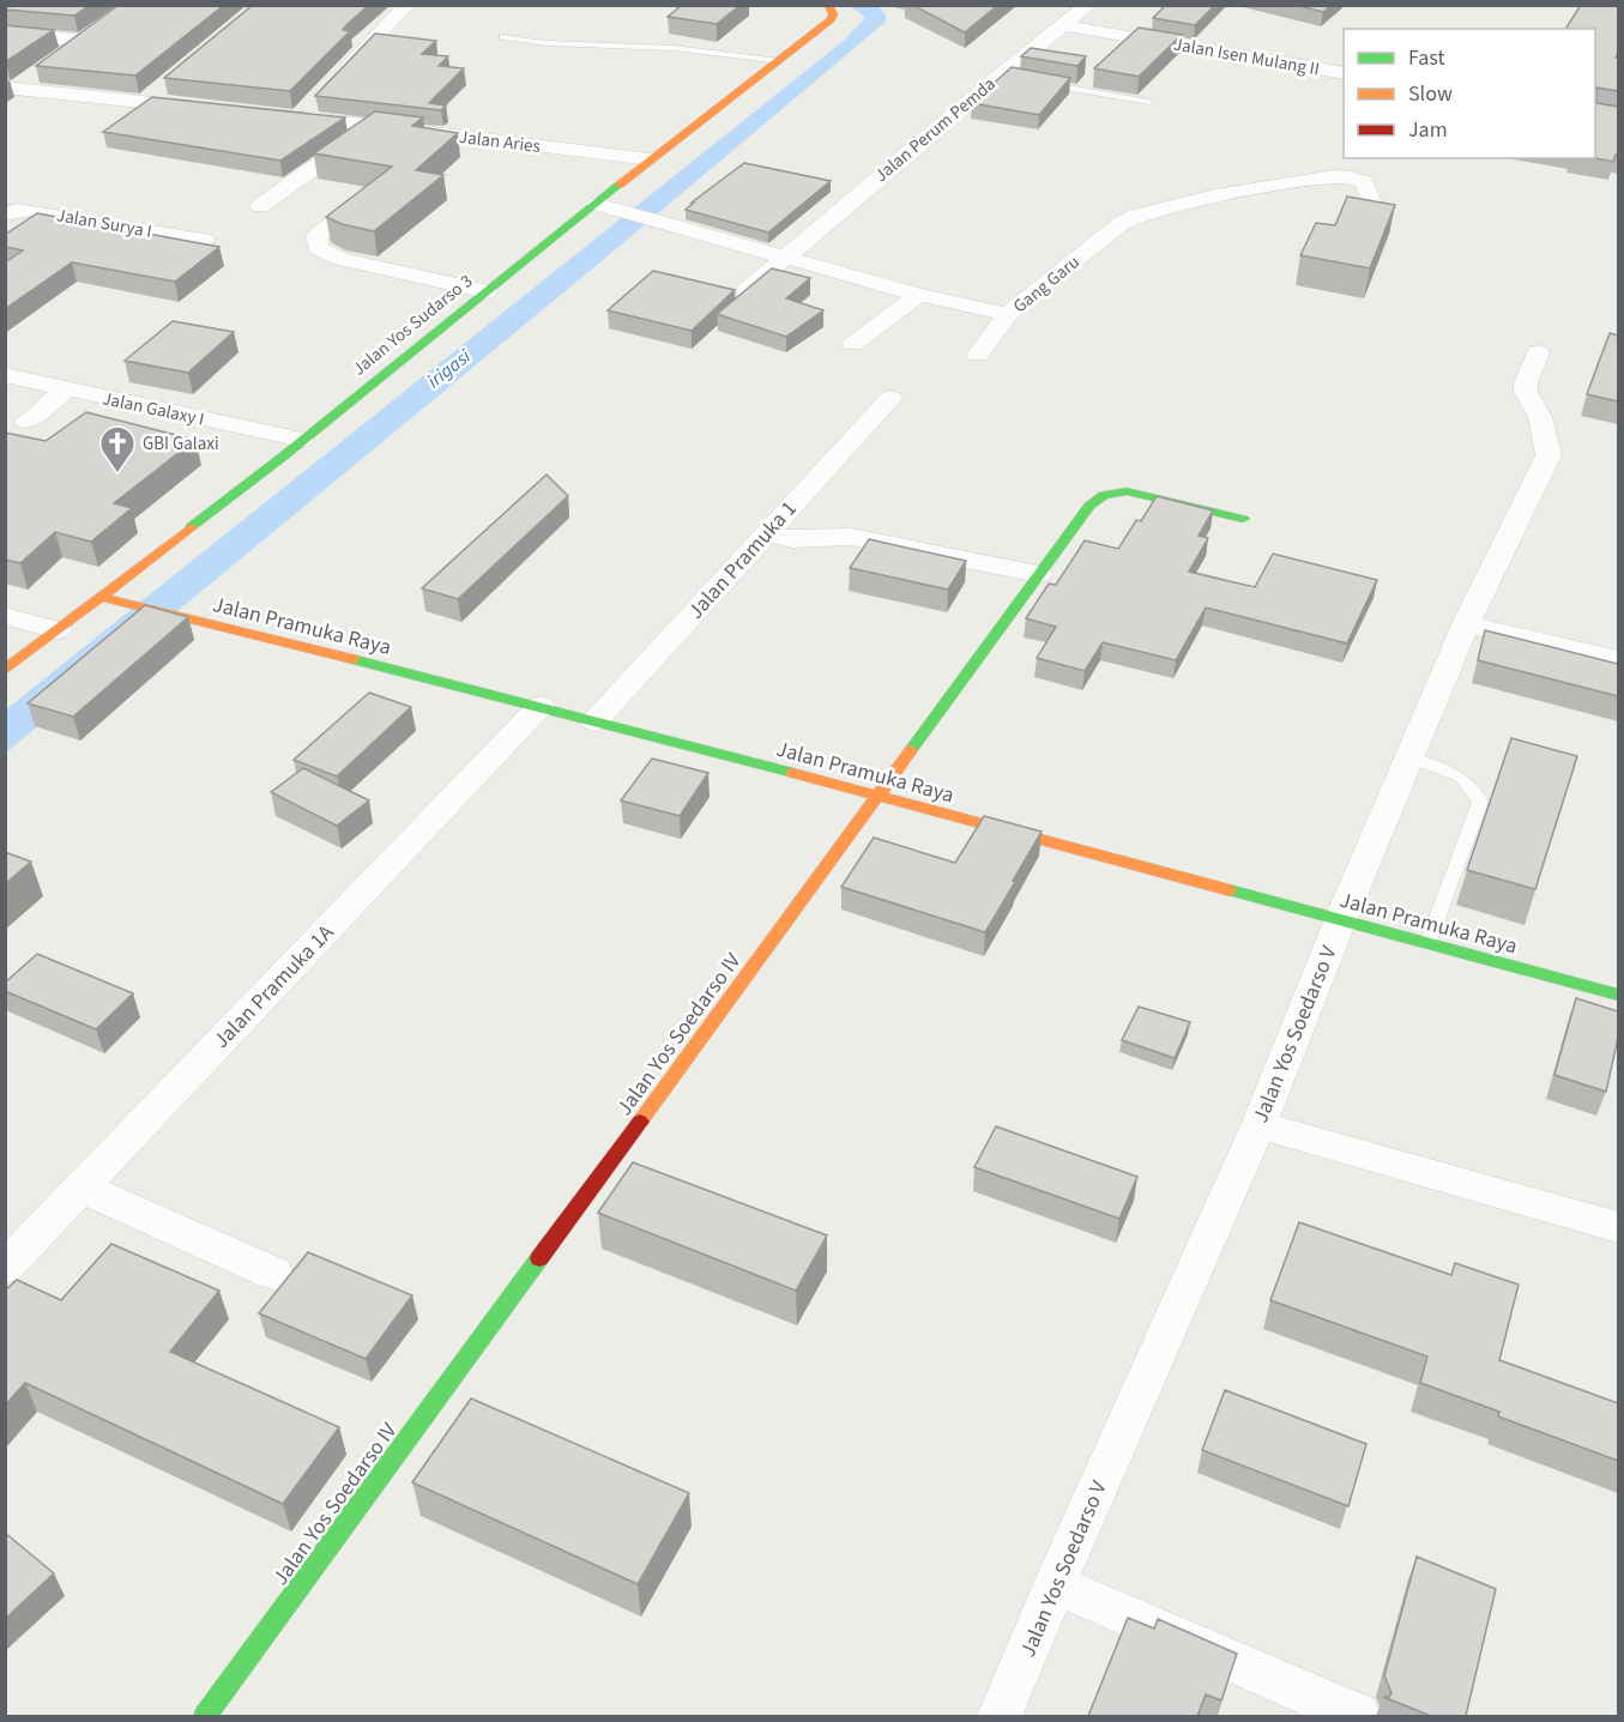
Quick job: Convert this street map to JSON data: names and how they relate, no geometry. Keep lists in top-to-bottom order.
{
  "streets": {
    "street": [
      "Jalan Isen Mulang II",
      "Jalan Perum Pemda",
      "Jalan Aries",
      "Jalan Surya I",
      "Gang Garu",
      "Jalan Yos Sudarso 3",
      "Jalan Galaxy I",
      "Jalan Pramuka 1",
      "Jalan Pramuka Raya",
      "Jalan Pramuka 1A",
      "Jalan Yos Soedarso IV",
      "Jalan Yos Soedarso V"
    ]
  },
  "crossings": [
    ["Jalan Isen Mulang II", "Jalan Perum Pemda"],
    ["Jalan Perum Pemda", "Gang Garu"],
    ["Jalan Aries", "Jalan Yos Sudarso 3"],
    ["Gang Garu", "Jalan Yos Sudarso 3"],
    ["Jalan Yos Sudarso 3", "Jalan Galaxy I"],
    ["Jalan Yos Sudarso 3", "Jalan Pramuka Raya"],
    ["Jalan Pramuka 1", "Jalan Pramuka Raya"],
    ["Jalan Pramuka Raya", "Jalan Pramuka 1A"],
    ["Jalan Pramuka Raya", "Jalan Yos Soedarso IV"],
    ["Jalan Pramuka Raya", "Jalan Yos Soedarso V"]
  ],
  "water": ["irigasi"],
  "places": {
    "church": ["GBI Galaxi"]
  },
  "legend": ["Fast", "Slow", "Jam"]
}
